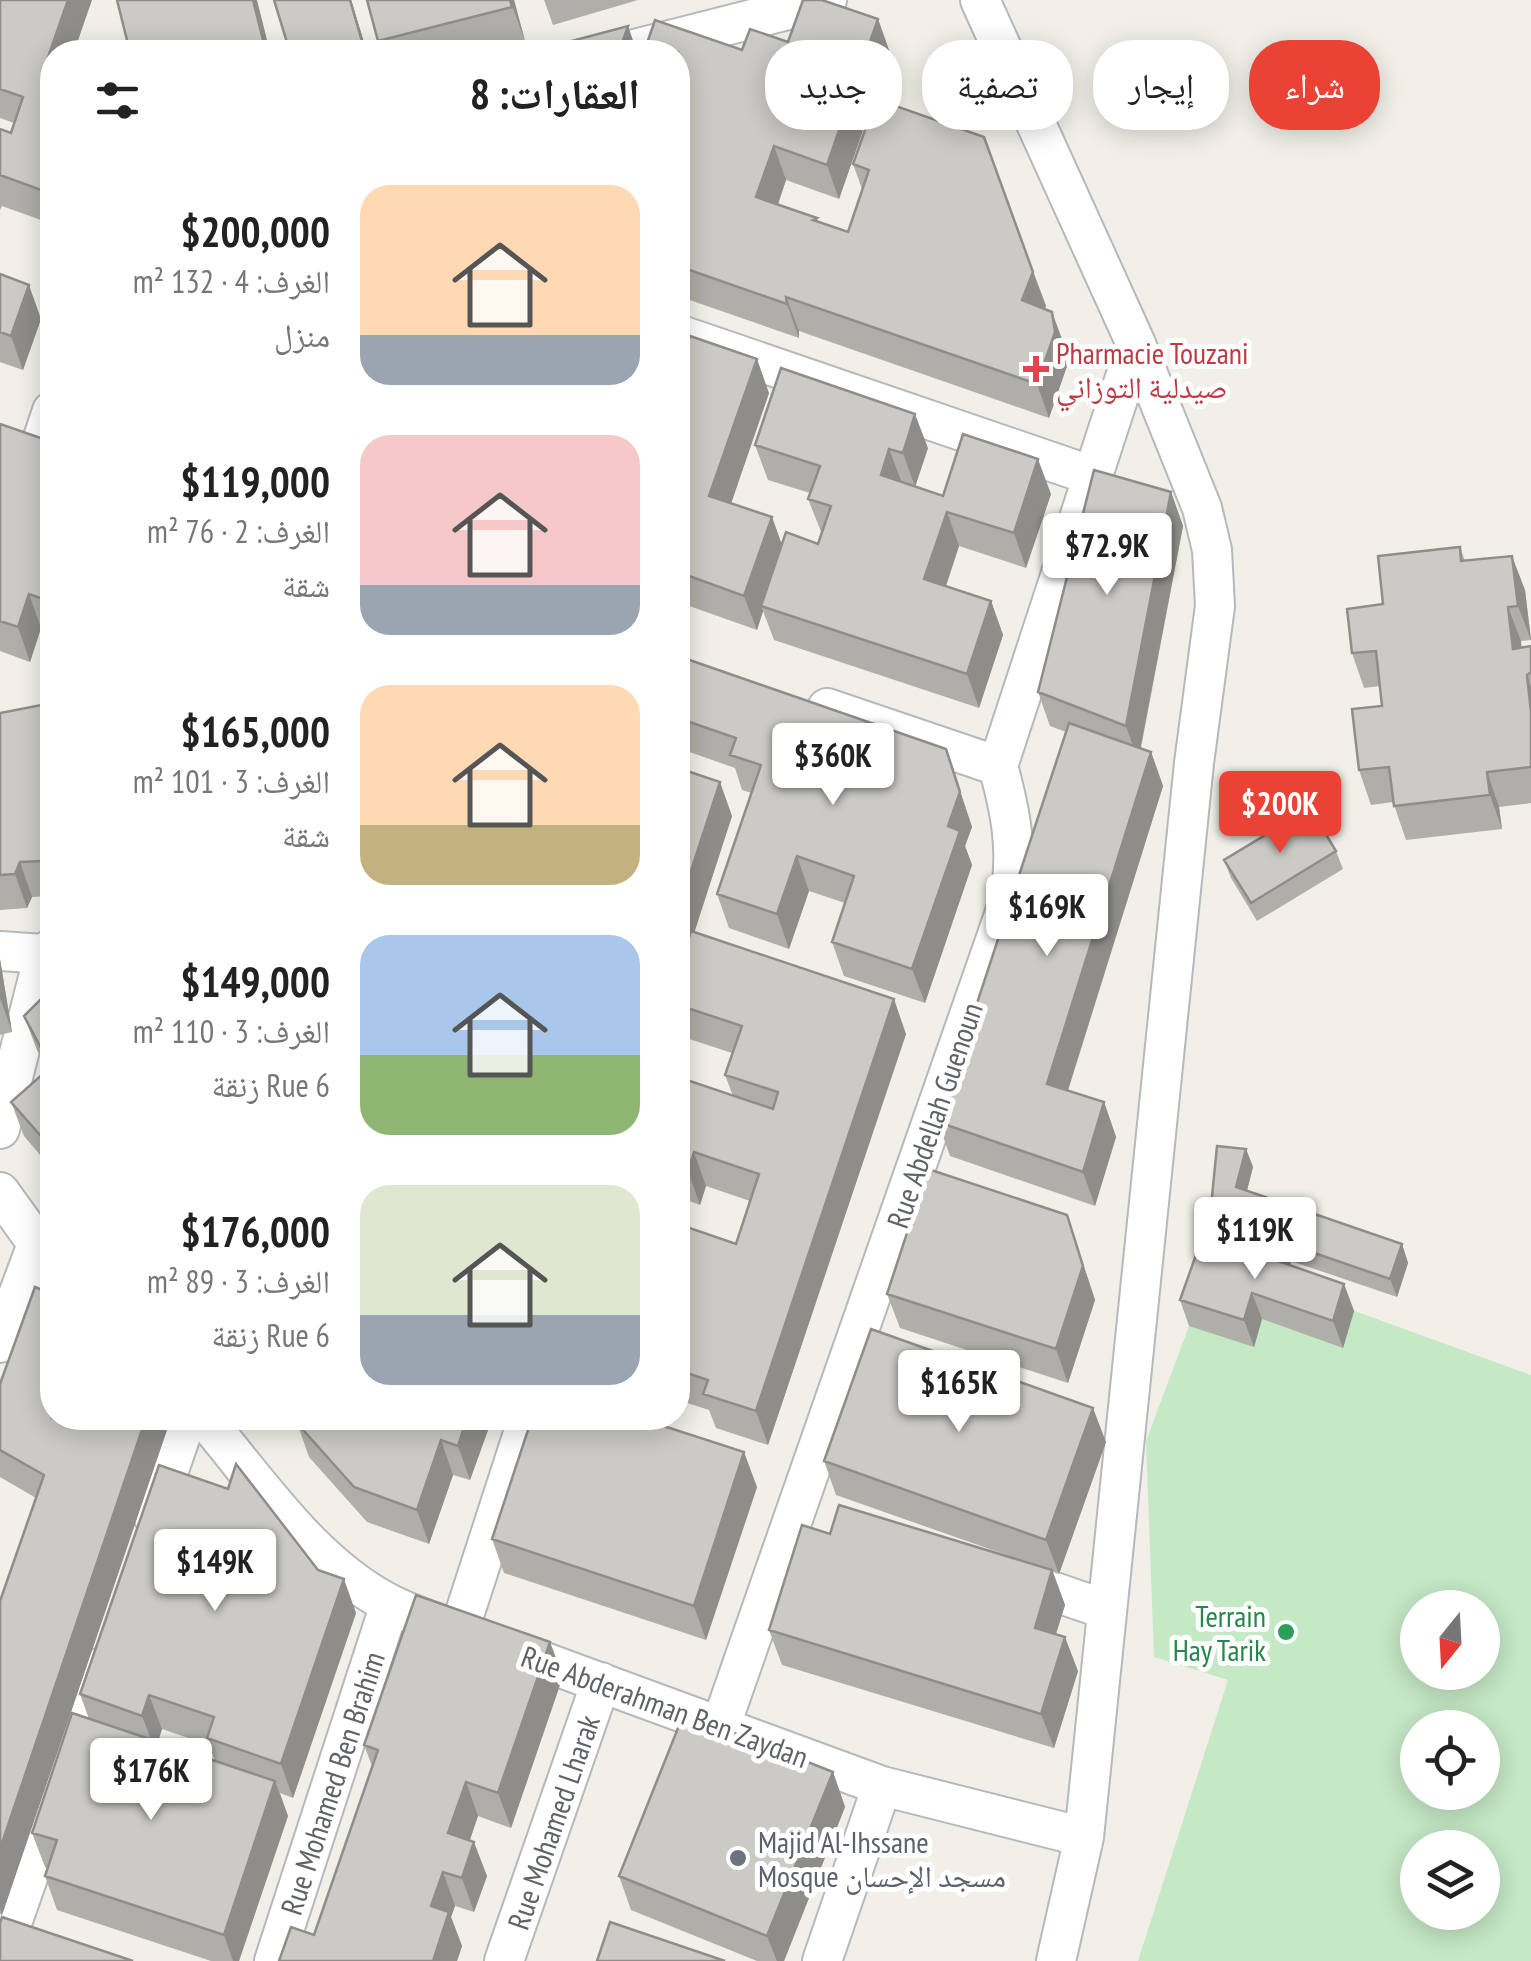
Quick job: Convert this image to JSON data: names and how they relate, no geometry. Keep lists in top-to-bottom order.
{
  "streets": {
    "street": [
      "Rue Abdellah Guenoun",
      "Rue Abderahman Ben Zaydan",
      "Rue Mohamed Ben Brahim",
      "Rue Mohamed Lharak"
    ]
  },
  "crossings": [
    ["Rue Abdellah Guenoun", "Rue Abderahman Ben Zaydan"],
    ["Rue Abderahman Ben Zaydan", "Rue Mohamed Ben Brahim"],
    ["Rue Abderahman Ben Zaydan", "Rue Mohamed Lharak"]
  ],
  "places": {
    "health": ["Pharmacie Touzani صيدلية التوزاني"],
    "other": ["Terrain Hay Tarik", "Majid Al-Ihssane Mosque مسجد الإحسان"]
  },
  "north": "bottom",
  "page": {
    "chip": [
      "شراء",
      "إيجار",
      "تصفية",
      "جديد"
    ],
    "heading": "العقارات: 8",
    "list": [
      {
        "name": "$200,000",
        "note": "الغرف: 4 · 132 m² · منزل"
      },
      {
        "name": "$119,000",
        "note": "الغرف: 2 · 76 m² · شقة"
      },
      {
        "name": "$165,000",
        "note": "الغرف: 3 · 101 m² · شقة"
      },
      {
        "name": "$149,000",
        "note": "الغرف: 3 · 110 m² · Rue 6 زنقة"
      },
      {
        "name": "$176,000",
        "note": "الغرف: 3 · 89 m² · Rue 6 زنقة"
      }
    ],
    "price": [
      "$72.9K",
      "$360K",
      "$200K",
      "$169K",
      "$119K",
      "$165K",
      "$149K",
      "$176K"
    ]
  }
}
